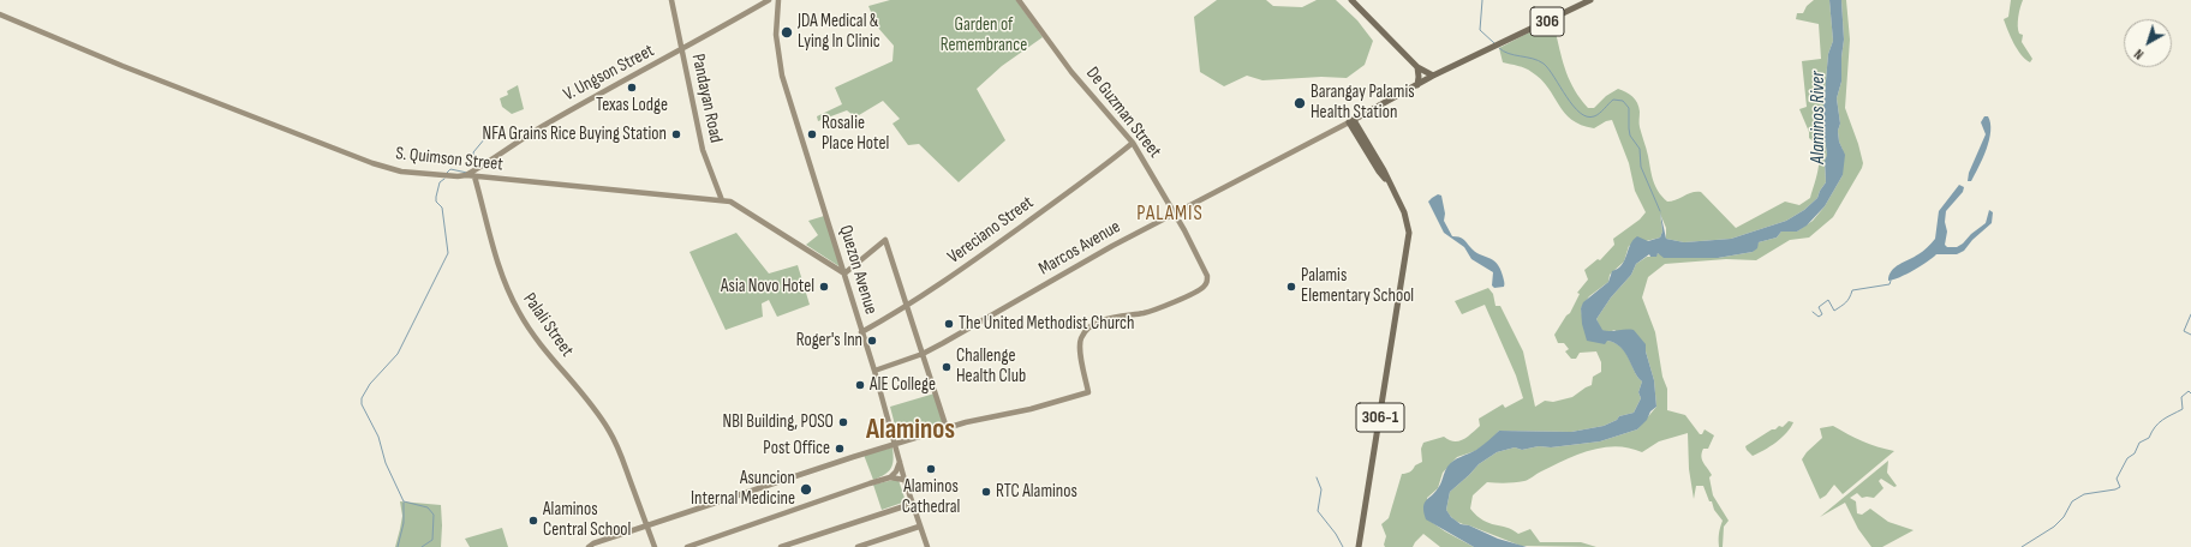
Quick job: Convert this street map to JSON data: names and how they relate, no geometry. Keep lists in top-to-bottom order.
{
  "streets": {
    "main road": ["306", "Marcos Avenue", "306-1"],
    "street": [
      "V. Ungson Street",
      "Pandayan Road",
      "De Guzman Street",
      "S. Quimson Street",
      "Vereciano Street",
      "Quezon Avenue",
      "Palali Street"
    ]
  },
  "crossings": [
    ["306", "Marcos Avenue"],
    ["V. Ungson Street", "Pandayan Road"],
    ["V. Ungson Street", "S. Quimson Street"],
    ["Pandayan Road", "S. Quimson Street"],
    ["De Guzman Street", "Vereciano Street"],
    ["De Guzman Street", "Marcos Avenue"],
    ["S. Quimson Street", "Quezon Avenue"],
    ["S. Quimson Street", "Palali Street"],
    ["Vereciano Street", "Quezon Avenue"],
    ["Marcos Avenue", "Quezon Avenue"],
    ["Marcos Avenue", "306-1"]
  ],
  "districts": ["PALAMIS", "Alaminos"],
  "water": ["Alaminos River"],
  "parks": ["Garden of Remembrance"],
  "places": [
    "JDA Medical & Lying In Clinic",
    "Texas Lodge",
    "Barangay Palamis Health Station",
    "NFA Grains Rice Buying Station",
    "Rosalie Place Hotel",
    "Asia Novo Hotel",
    "Palamis Elementary School",
    "The United Methodist Church",
    "Roger's Inn",
    "Challenge Health Club",
    "AIE College",
    "NBI Building, POSO",
    "Post Office",
    "Alaminos Cathedral",
    "Asuncion Internal Medicine",
    "RTC Alaminos",
    "Alaminos Central School"
  ],
  "north": "bottom left"
}
